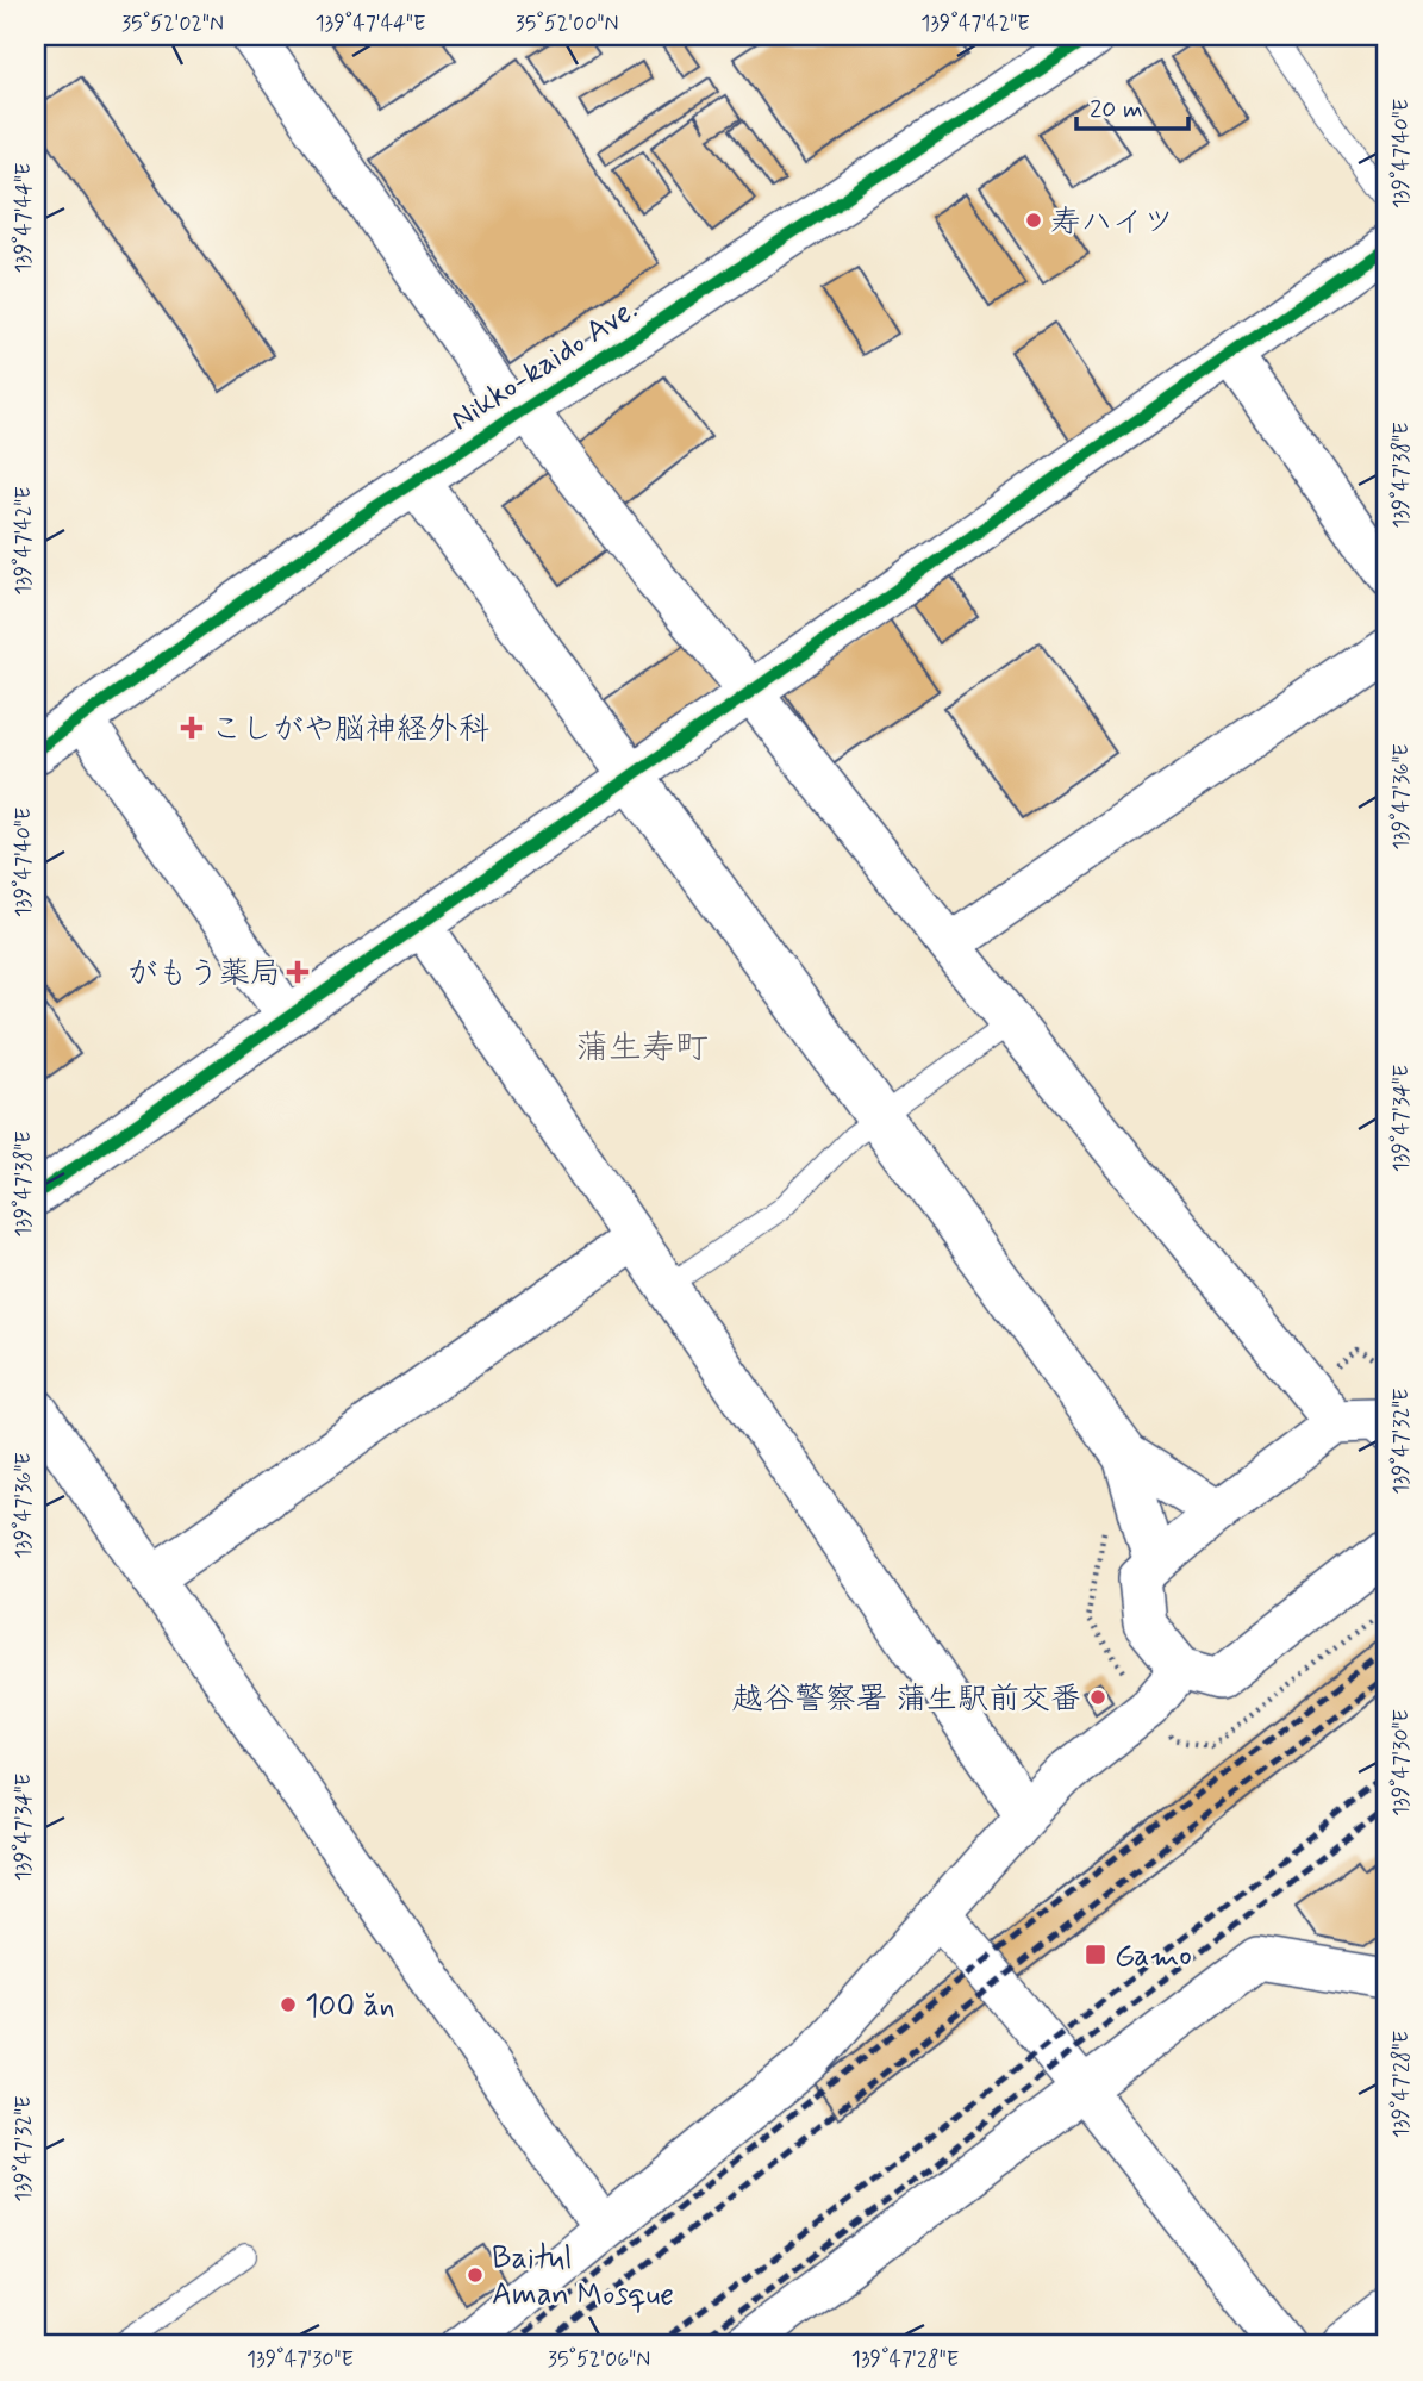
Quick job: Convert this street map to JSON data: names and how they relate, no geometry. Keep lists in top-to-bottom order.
{
  "streets": {
    "main road": ["Nikko-kaido Ave."]
  },
  "districts": ["蒲生寿町"],
  "places": {
    "other": [
      "寿ハイツ",
      "越谷警察署 蒲生駅前交番",
      "100 ăn",
      "Baitul Aman Mosque"
    ],
    "health": ["こしがや脳神経外科", "がもう薬局"],
    "transit": ["Gamo"]
  },
  "scale_bar": "20 m",
  "coordinates": [
    "35°52'02\"N",
    "139°47'44\"E",
    "35°52'00\"N",
    "139°47'42\"E",
    "139°47'40\"E",
    "139°47'38\"E",
    "139°47'36\"E",
    "139°47'34\"E",
    "139°47'32\"E",
    "139°47'30\"E",
    "139°47'28\"E",
    "35°52'06\"N"
  ]
}
